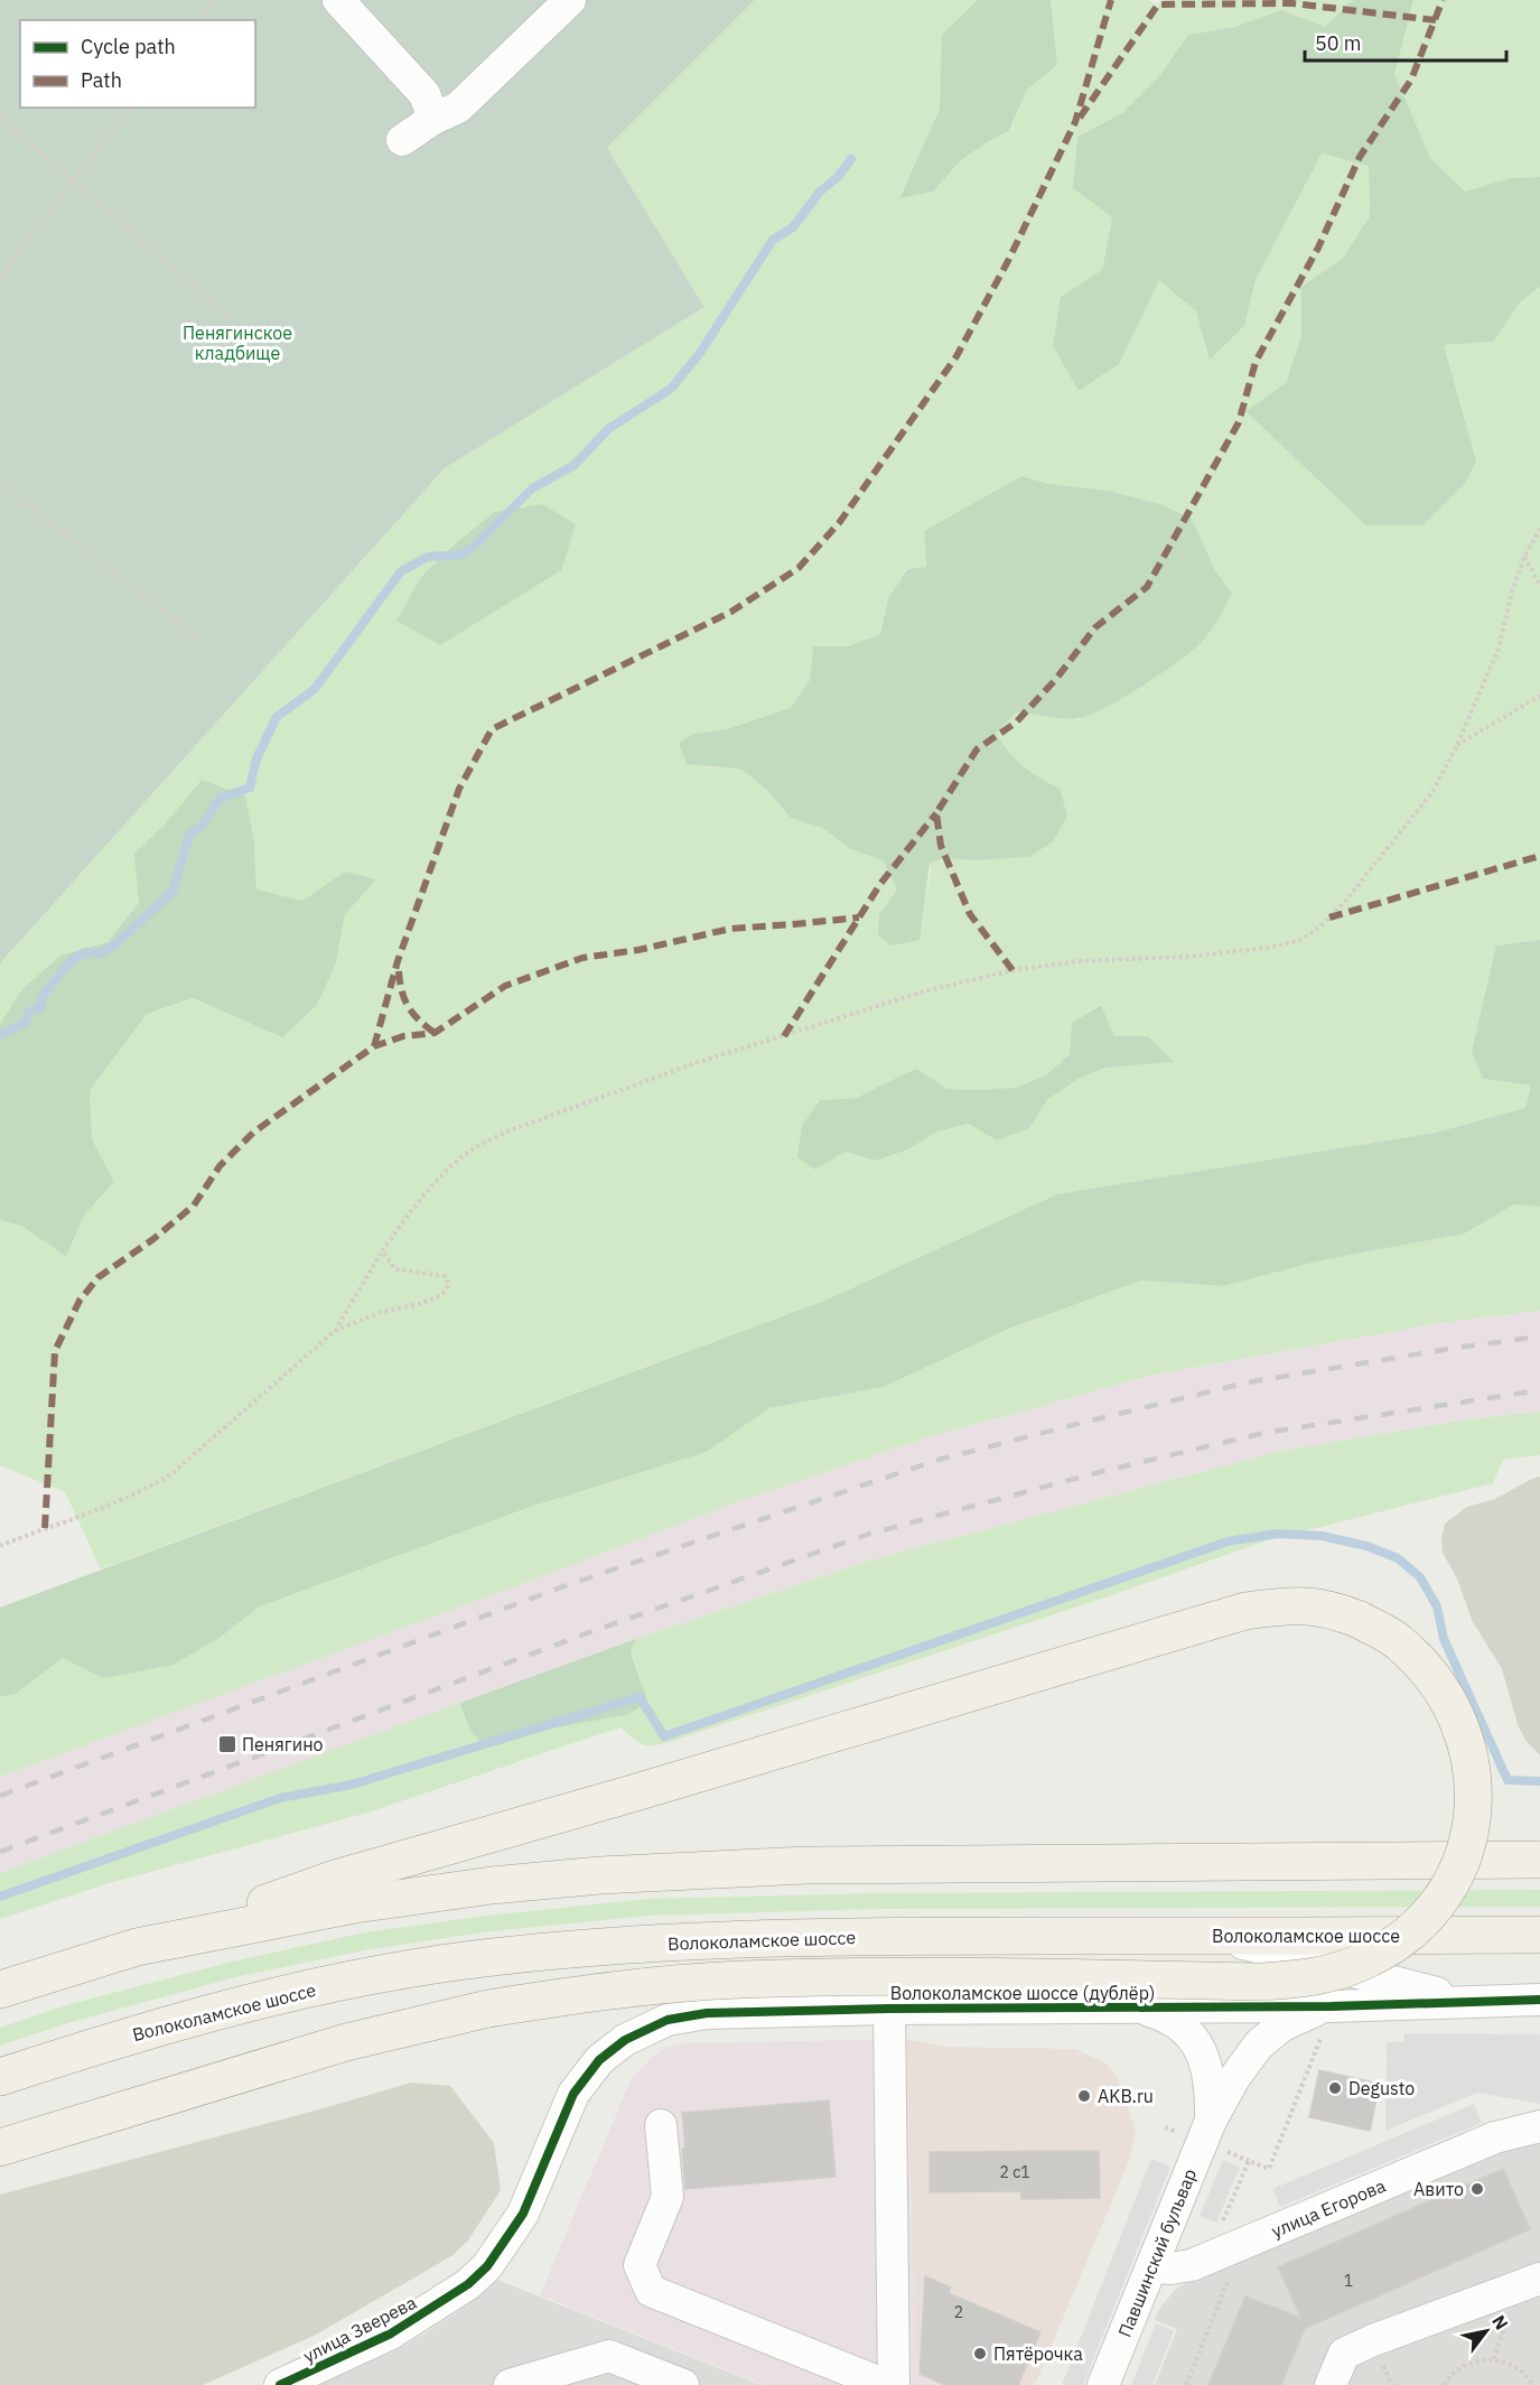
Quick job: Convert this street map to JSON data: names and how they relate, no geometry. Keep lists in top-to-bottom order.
{
  "streets": {
    "main road": ["Волоколамское шоссе"],
    "street": [
      "Волоколамское шоссе (дублёр)",
      "улица Егорова",
      "Павшинский бульвар",
      "улица Зверева"
    ]
  },
  "crossings": [
    ["Волоколамское шоссе (дублёр)", "Павшинский бульвар"],
    ["Волоколамское шоссе (дублёр)", "улица Зверева"],
    ["улица Егорова", "Павшинский бульвар"]
  ],
  "parks": ["Пенягинское кладбище"],
  "places": {
    "transit": ["Пенягино"],
    "other": [
      "Degusto",
      "AKB.ru",
      "Авито",
      "Пятёрочка"
    ]
  },
  "house_numbers": ["2 с1", "1", "2"],
  "legend": ["Cycle path", "Path"],
  "scale_bar": "50 m",
  "north": "top right"
}
